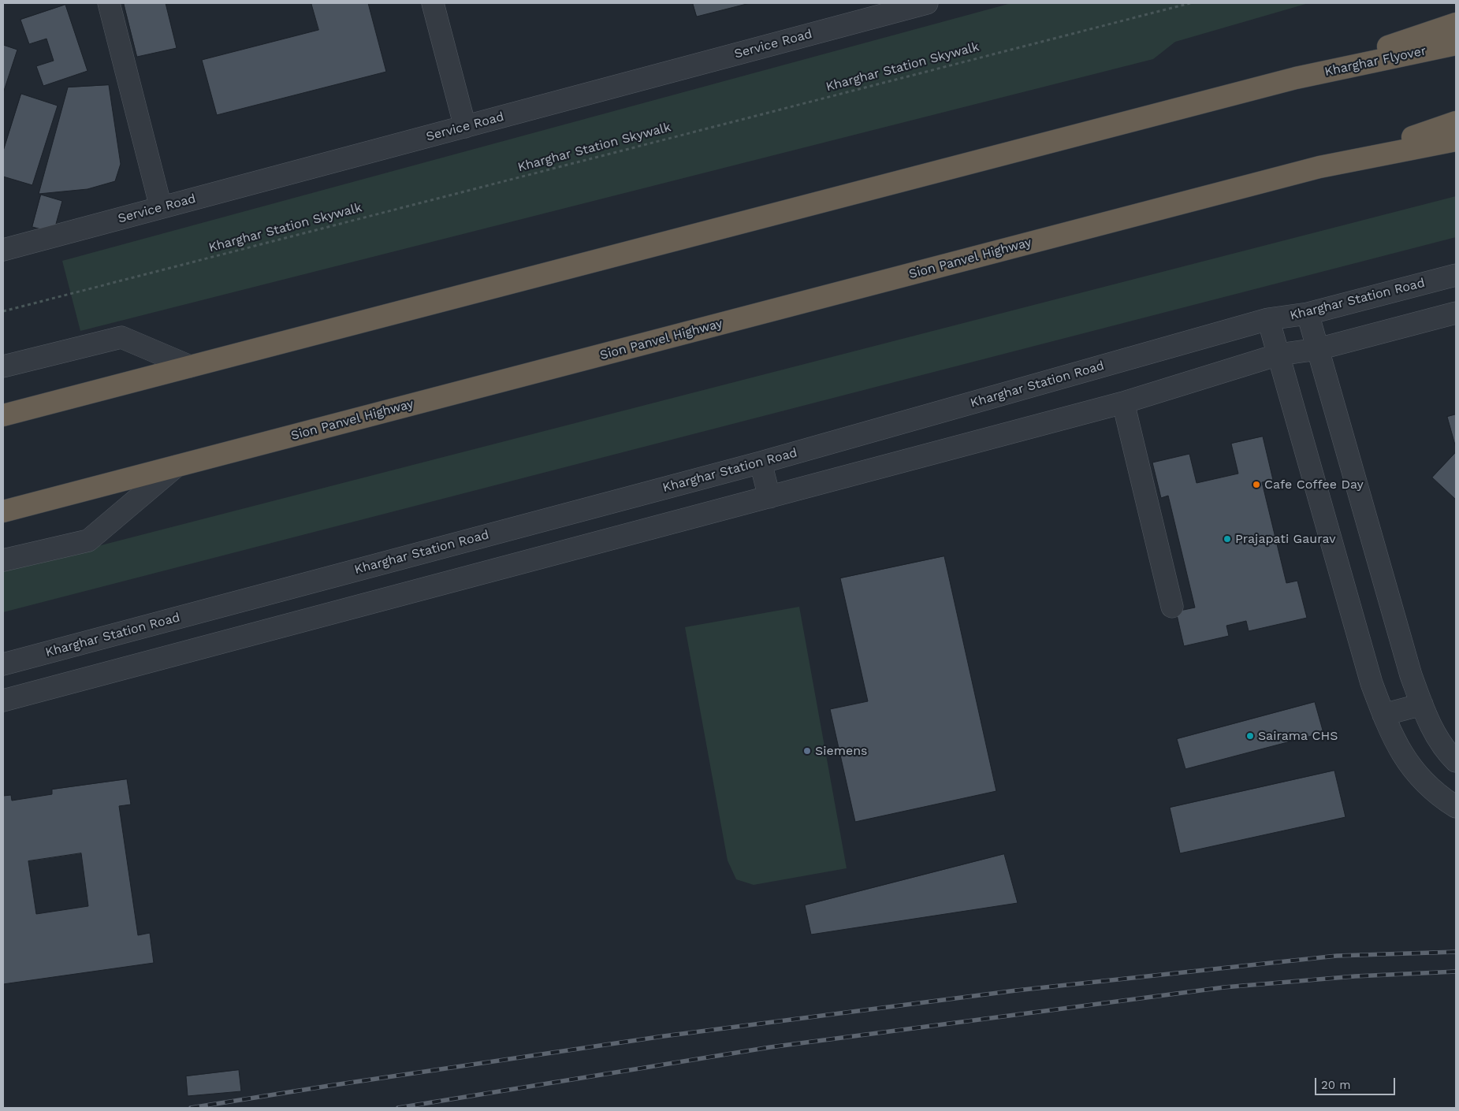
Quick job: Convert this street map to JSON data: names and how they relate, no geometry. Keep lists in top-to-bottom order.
{
  "streets": {
    "highway": ["Kharghar Flyover", "Sion Panvel Highway"],
    "street": ["Service Road", "Kharghar Station Road"],
    "path": ["Kharghar Station Skywalk"]
  },
  "places": [
    "Cafe Coffee Day",
    "Prajapati Gaurav",
    "Sairama CHS",
    "Siemens"
  ],
  "scale_bar": "20 m"
}
